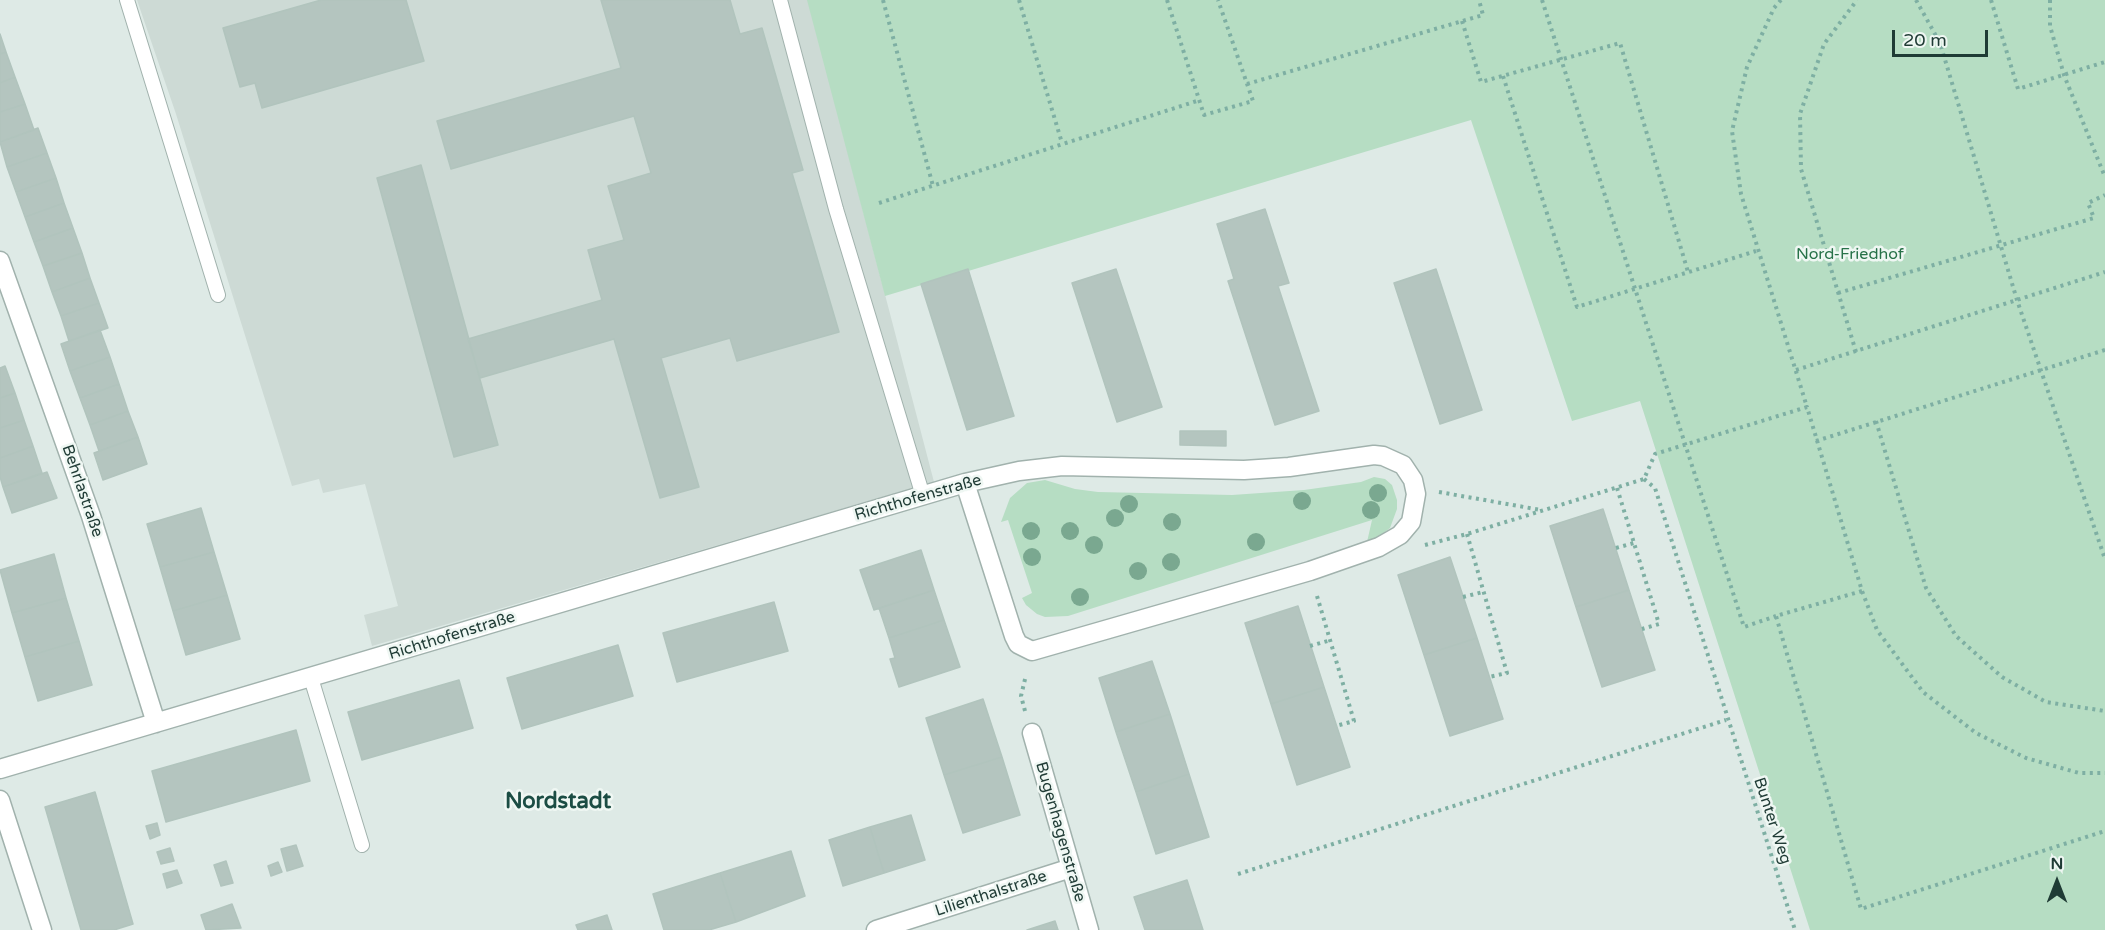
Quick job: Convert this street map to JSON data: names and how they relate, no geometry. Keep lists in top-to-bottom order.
{
  "streets": {
    "street": [
      "Behrlastraße",
      "Richthofenstraße",
      "Bugenhagenstraße",
      "Lilienthalstraße"
    ],
    "path": ["Bunter Weg"]
  },
  "crossings": [
    ["Behrlastraße", "Richthofenstraße"],
    ["Bugenhagenstraße", "Lilienthalstraße"]
  ],
  "districts": ["Nordstadt"],
  "parks": ["Nord-Friedhof"],
  "scale_bar": "20 m",
  "north": "top"
}
